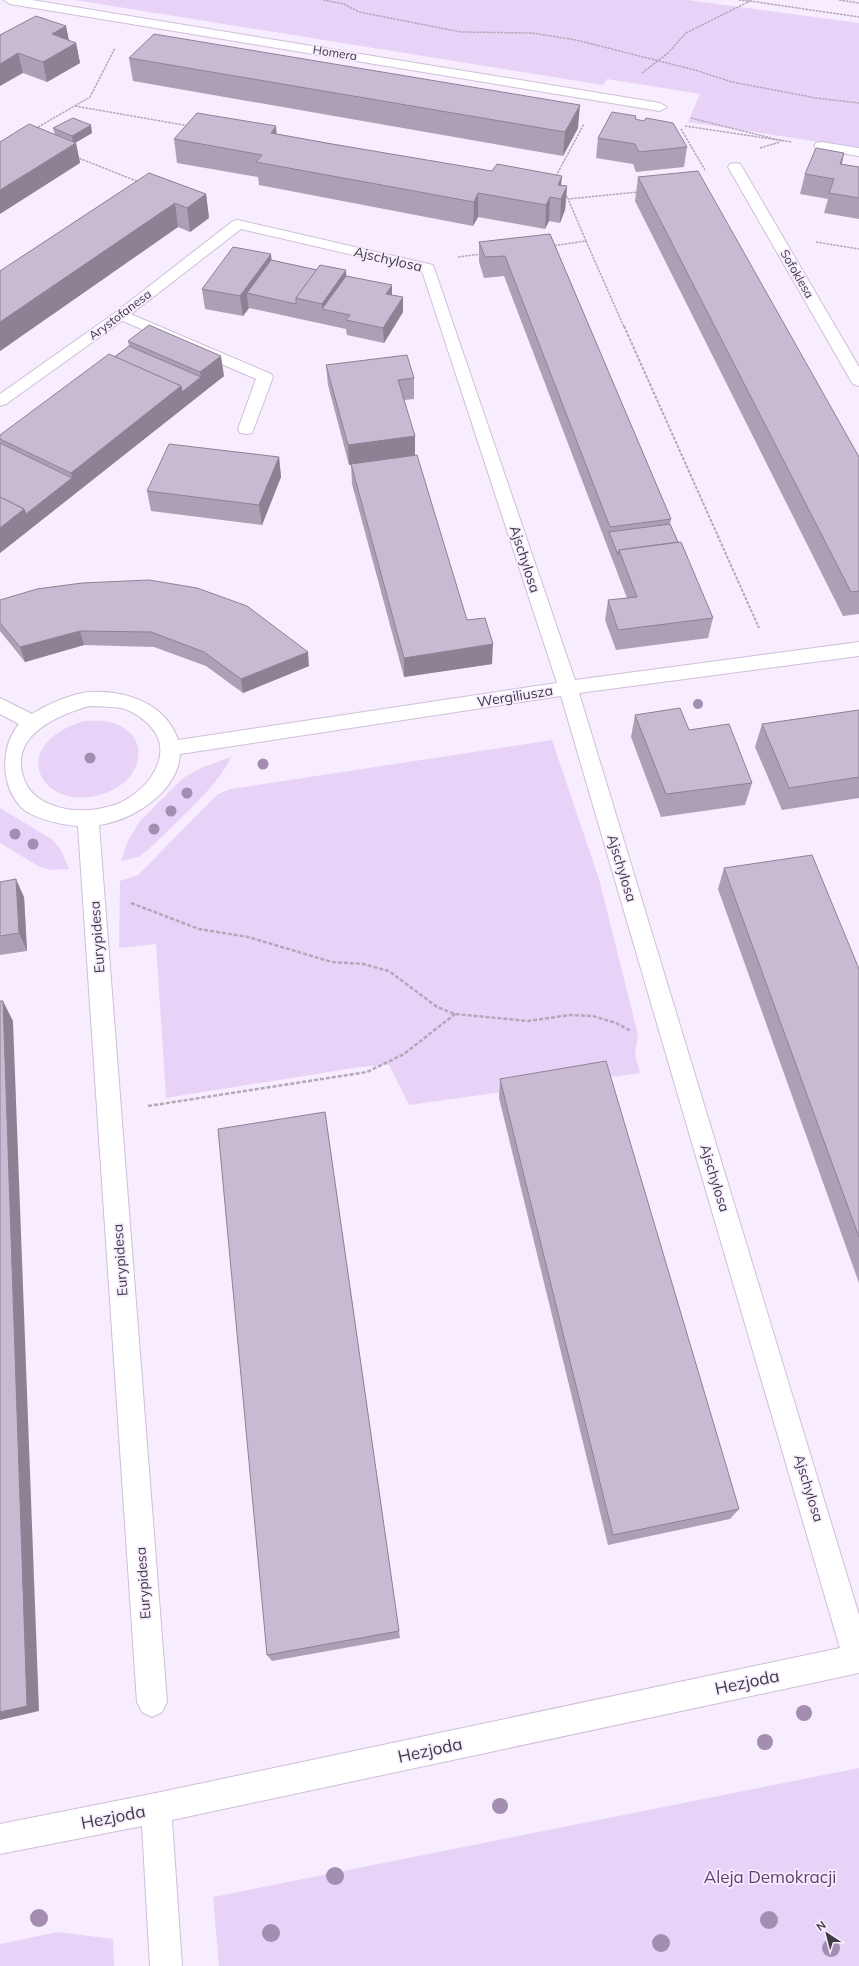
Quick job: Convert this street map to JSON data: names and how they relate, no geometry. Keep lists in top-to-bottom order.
{
  "streets": {
    "street": [
      "Homera",
      "Ajschylosa",
      "Sofoklesa",
      "Arystofanesa",
      "Wergiliusza",
      "Eurypidesa",
      "Hezjoda"
    ]
  },
  "crossings": [
    ["Ajschylosa", "Arystofanesa"],
    ["Ajschylosa", "Wergiliusza"],
    ["Ajschylosa", "Hezjoda"],
    ["Wergiliusza", "Eurypidesa"]
  ],
  "parks": ["Aleja Demokracji"],
  "north": "top left"
}
